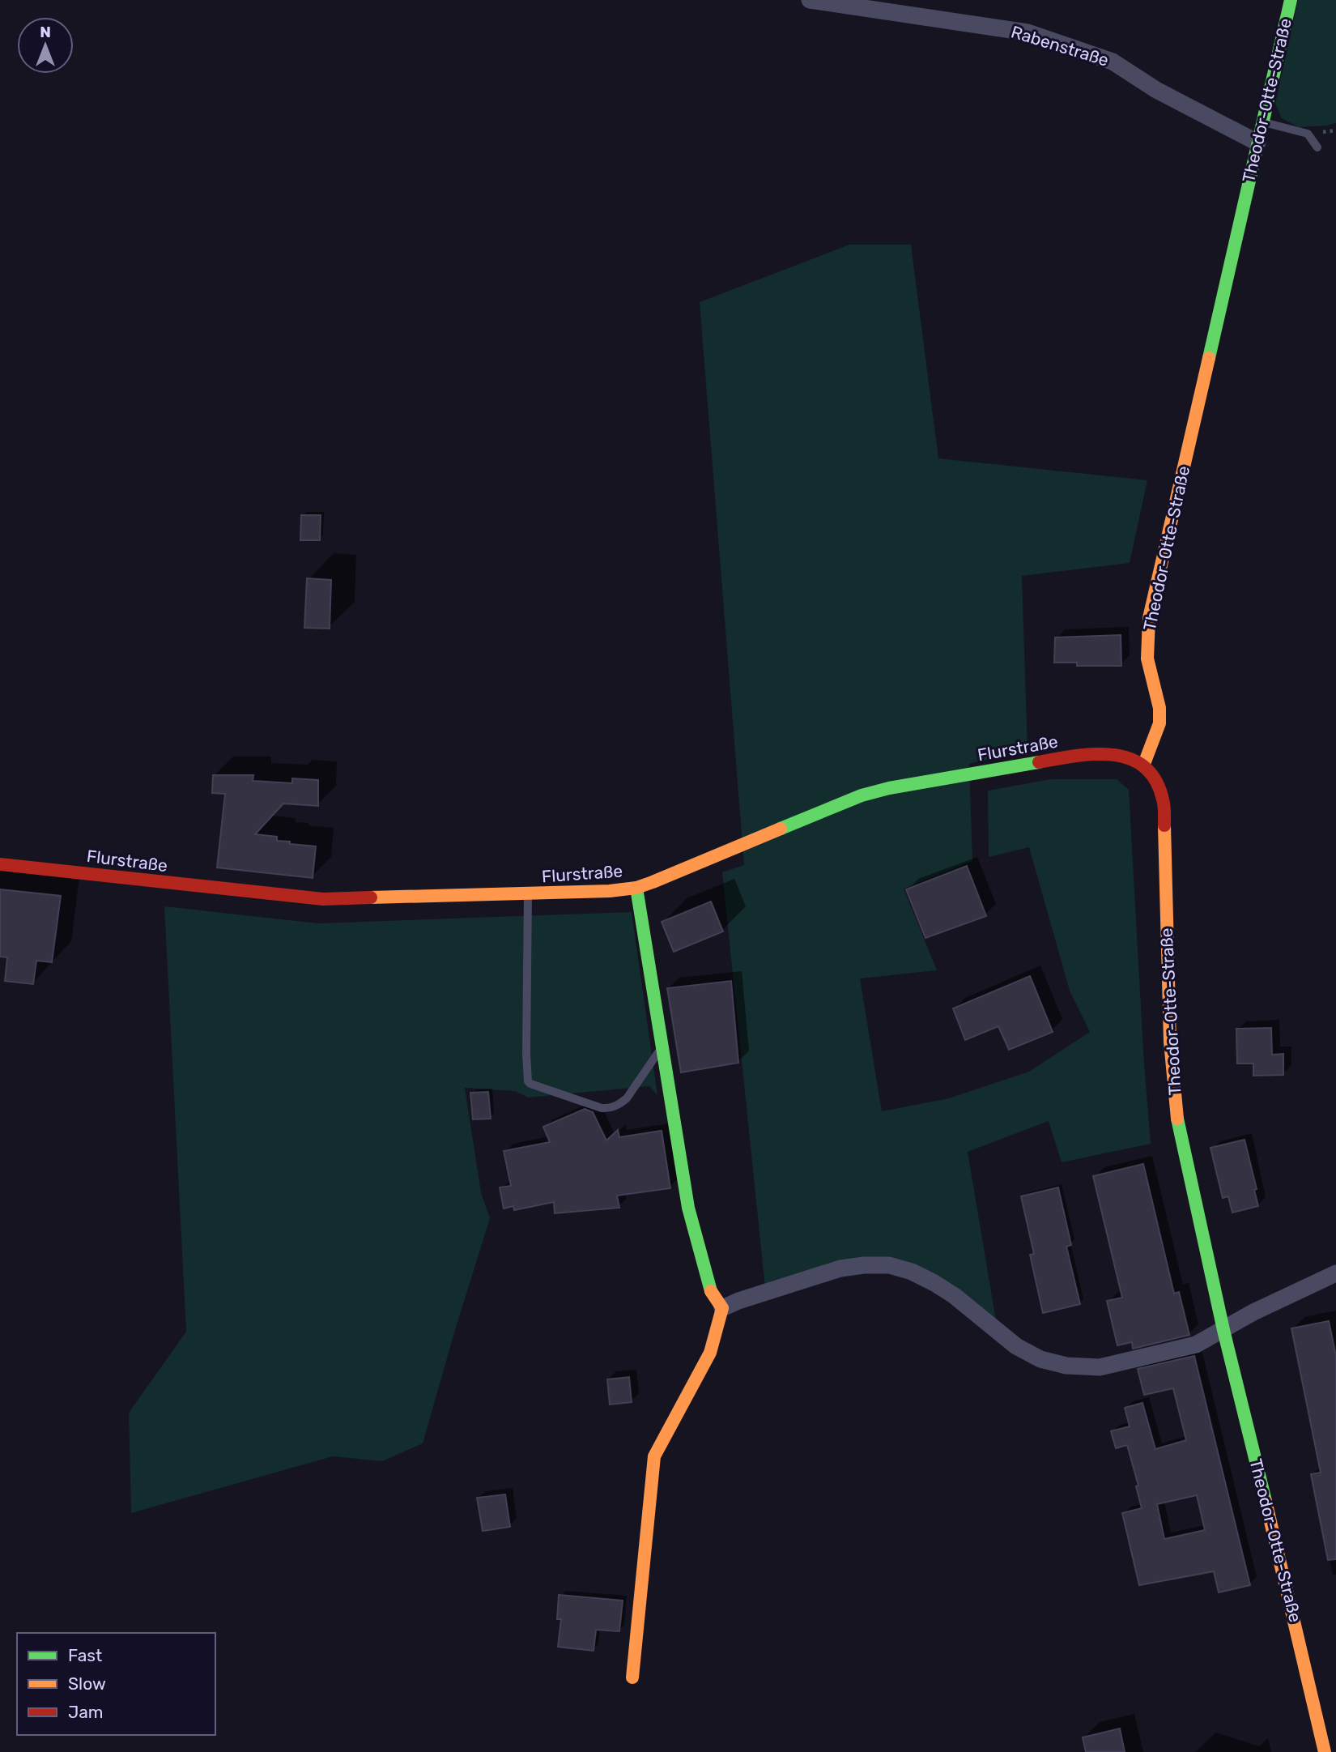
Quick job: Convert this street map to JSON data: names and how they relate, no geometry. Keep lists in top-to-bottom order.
{
  "streets": {
    "street": ["Rabenstraße", "Theodor-Otte-Straße", "Flurstraße"]
  },
  "crossings": [
    ["Rabenstraße", "Theodor-Otte-Straße"],
    ["Theodor-Otte-Straße", "Flurstraße"]
  ],
  "legend": ["Fast", "Slow", "Jam"],
  "north": "top"
}
